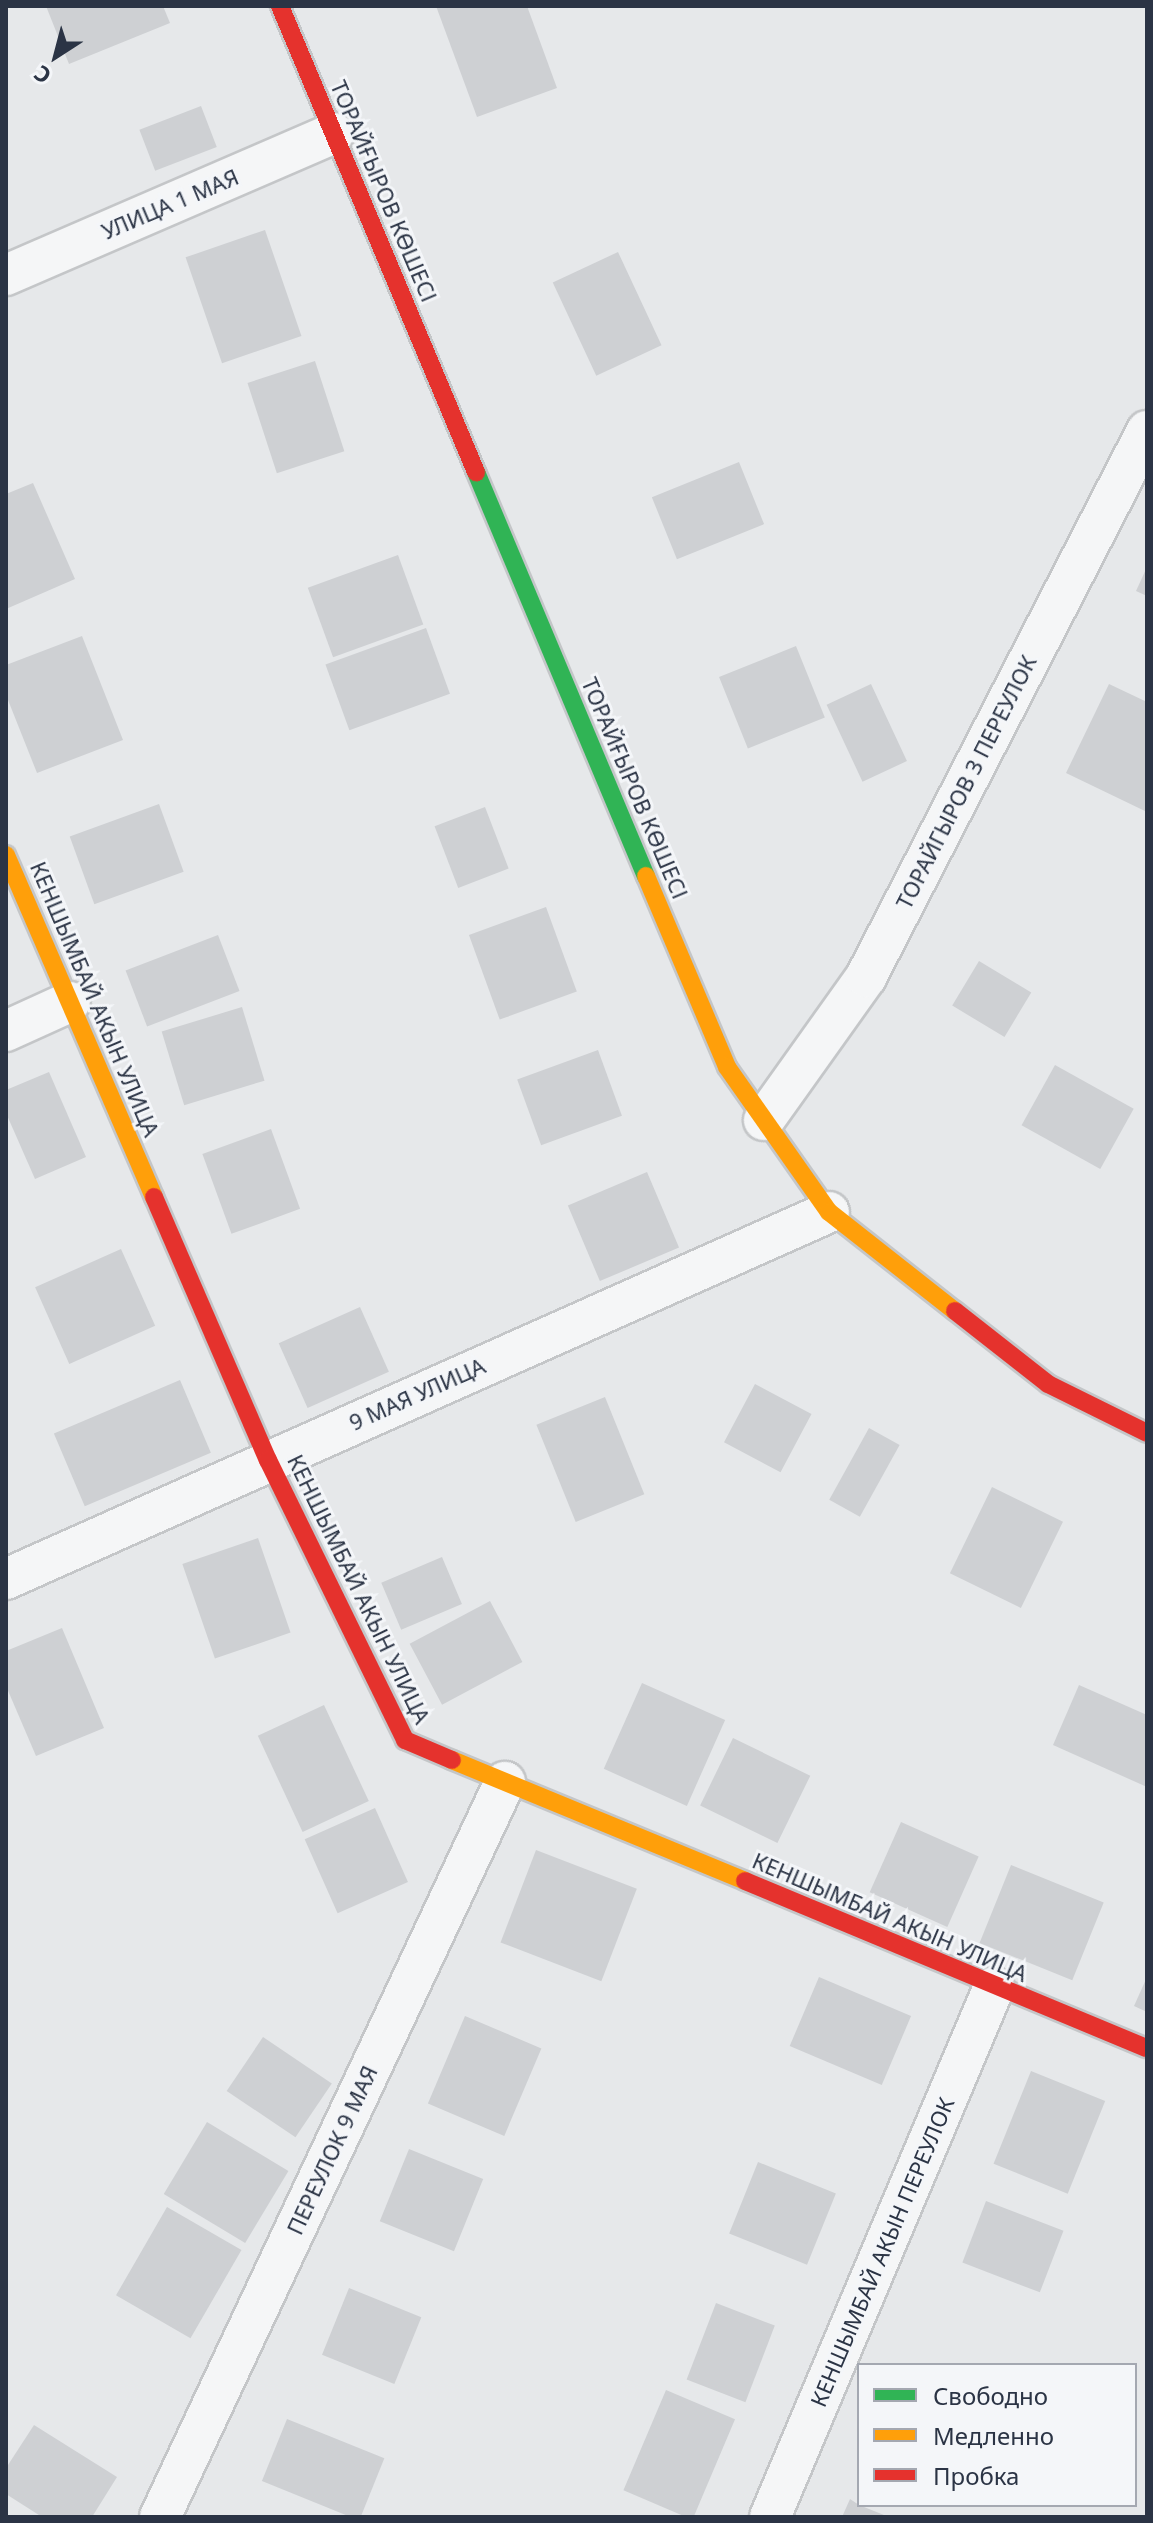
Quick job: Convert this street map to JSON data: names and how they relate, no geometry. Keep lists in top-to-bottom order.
{
  "streets": {
    "street": [
      "ТОРАЙҒЫРОВ КӨШЕСІ",
      "УЛИЦА 1 МАЯ",
      "ТОРАЙГЫРОВ 3 ПЕРЕУЛОК",
      "КЕНШЫМБАЙ АКЫН УЛИЦА",
      "9 МАЯ УЛИЦА",
      "ПЕРЕУЛОК 9 МАЯ",
      "КЕНШЫМБАЙ АКЫН ПЕРЕУЛОК"
    ]
  },
  "crossings": [
    ["ТОРАЙҒЫРОВ КӨШЕСІ", "УЛИЦА 1 МАЯ"],
    ["ТОРАЙҒЫРОВ КӨШЕСІ", "ТОРАЙГЫРОВ 3 ПЕРЕУЛОК"],
    ["ТОРАЙҒЫРОВ КӨШЕСІ", "9 МАЯ УЛИЦА"],
    ["КЕНШЫМБАЙ АКЫН УЛИЦА", "9 МАЯ УЛИЦА"],
    ["КЕНШЫМБАЙ АКЫН УЛИЦА", "ПЕРЕУЛОК 9 МАЯ"],
    ["КЕНШЫМБАЙ АКЫН УЛИЦА", "КЕНШЫМБАЙ АКЫН ПЕРЕУЛОК"]
  ],
  "legend": ["Свободно", "Медленно", "Пробка"],
  "north": "bottom left"
}
